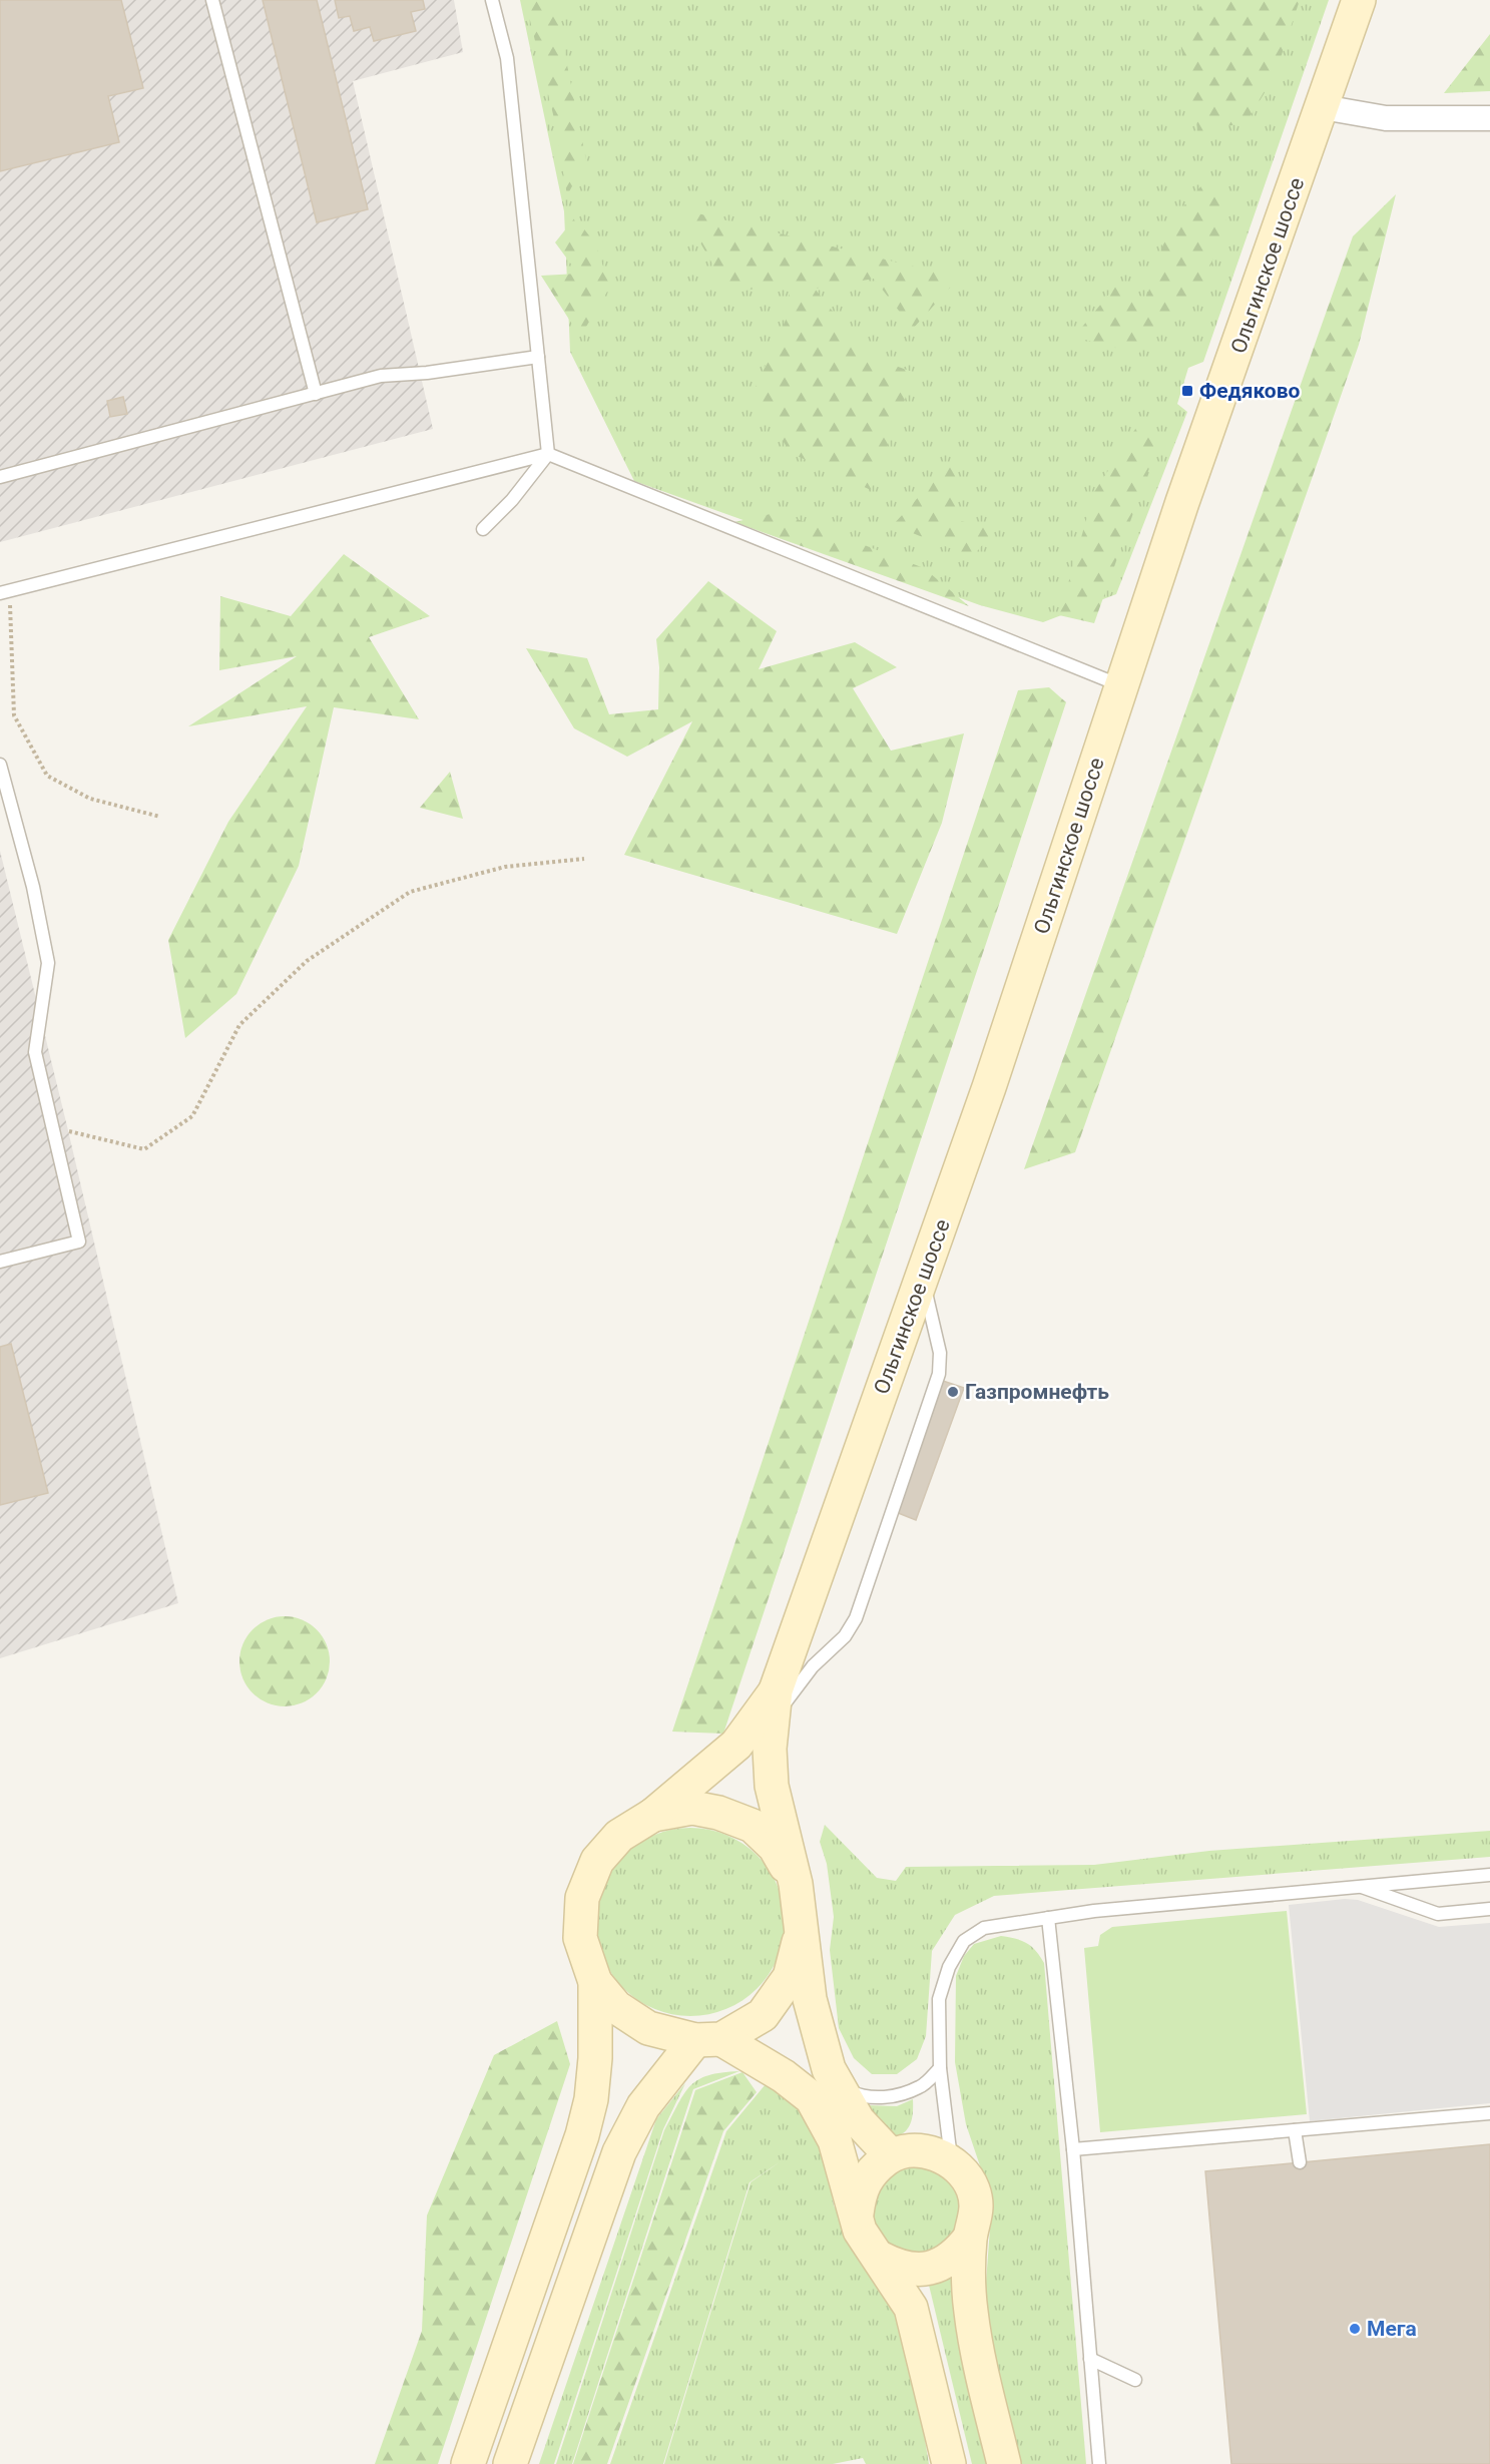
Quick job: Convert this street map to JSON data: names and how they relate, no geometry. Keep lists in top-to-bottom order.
{
  "streets": {
    "main road": ["Ольгинское шоссе"]
  },
  "places": {
    "transit": ["Федяково"],
    "other": ["Газпромнефть", "Мега"]
  }
}
